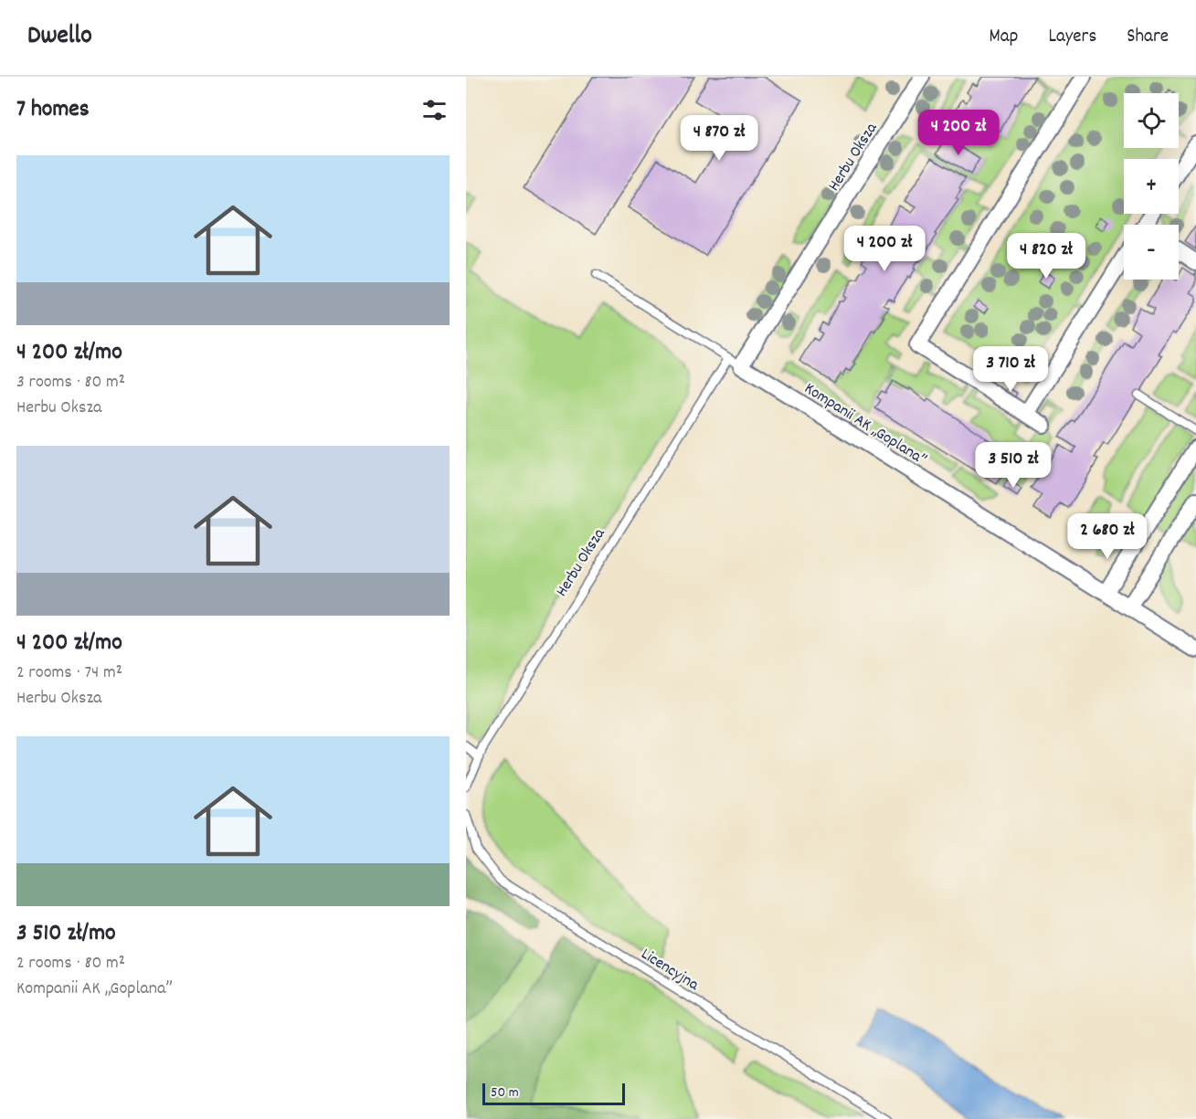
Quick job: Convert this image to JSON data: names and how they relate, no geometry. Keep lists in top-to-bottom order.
{
  "streets": {
    "street": ["Herbu Oksza", "Kompanii AK „Goplana”"],
    "lane": ["Licencyjna"]
  },
  "crossings": [
    ["Herbu Oksza", "Kompanii AK „Goplana”"]
  ],
  "scale_bar": "50 m",
  "page": {
    "header": "Dwello",
    "nav": ["Map", "Layers", "Share"],
    "heading": "7 homes",
    "map_buttons": ["+", "−"],
    "price": [
      "4 200 zł",
      "4 870 zł",
      "4 200 zł",
      "4 820 zł",
      "3 710 zł",
      "3 510 zł",
      "2 680 zł"
    ],
    "list": [
      {
        "name": "4 200 zł/mo",
        "note": "3 rooms · 80 m² · Herbu Oksza"
      },
      {
        "name": "4 200 zł/mo",
        "note": "2 rooms · 74 m² · Herbu Oksza"
      },
      {
        "name": "3 510 zł/mo",
        "note": "2 rooms · 80 m² · Kompanii AK „Goplana”"
      }
    ],
    "scale": "50 m"
  }
}
